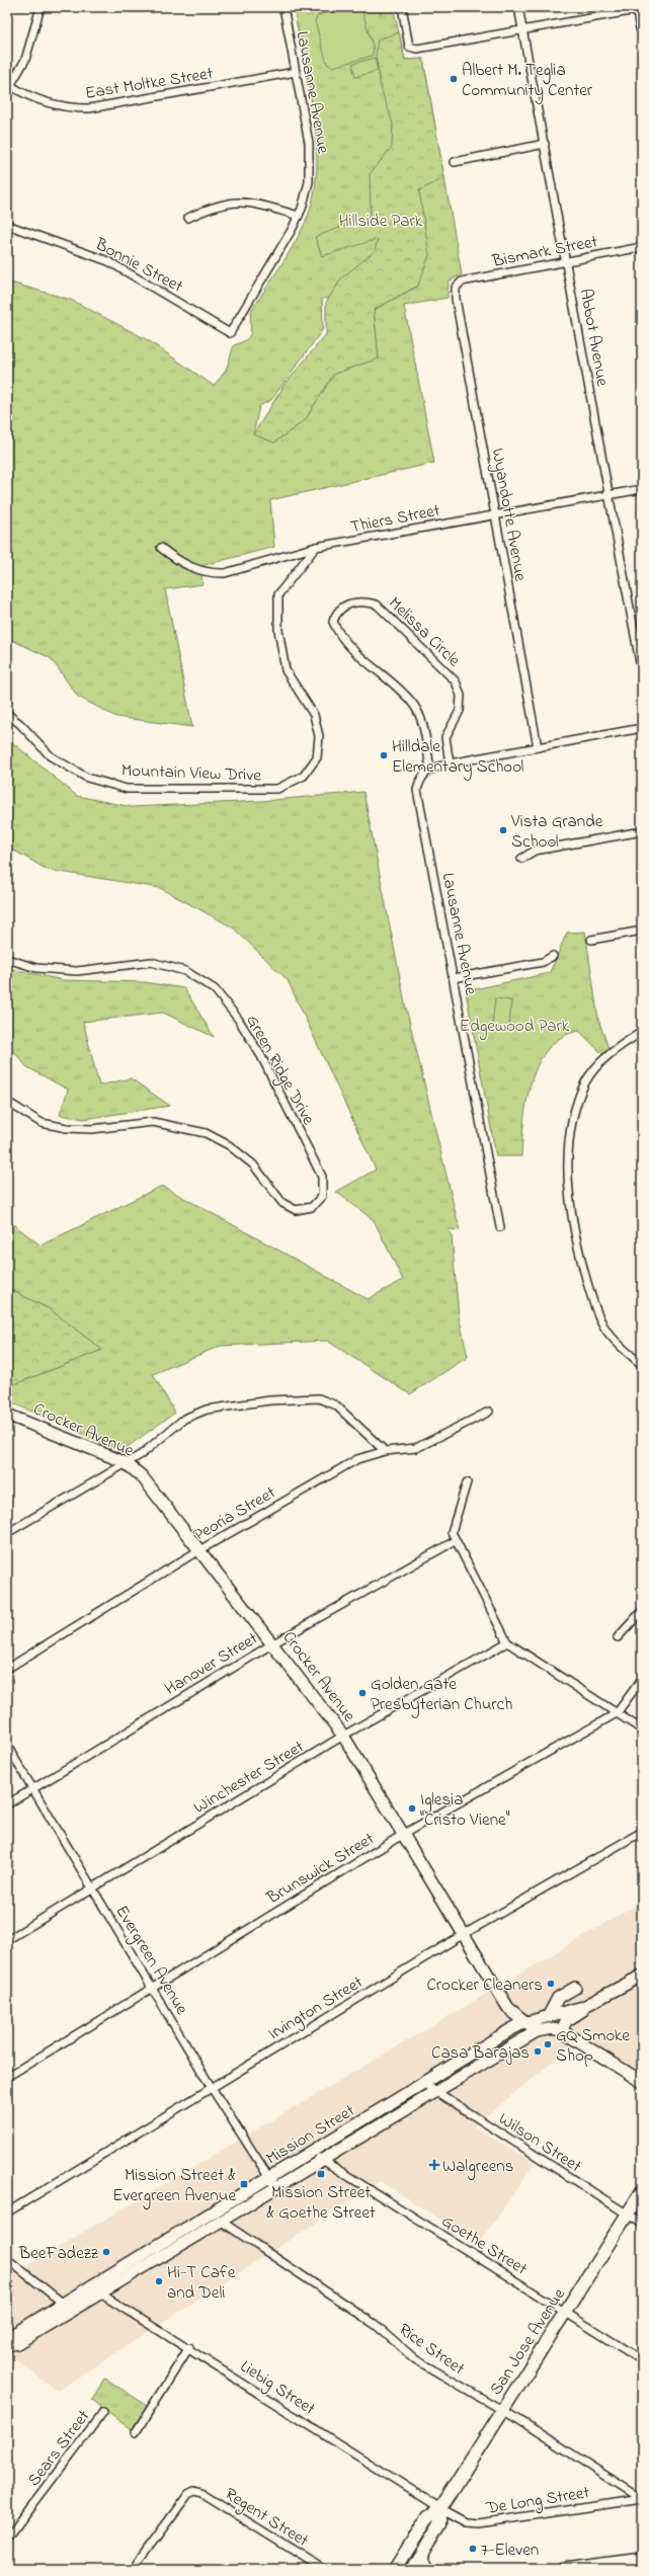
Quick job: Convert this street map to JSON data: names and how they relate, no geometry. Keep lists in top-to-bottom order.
{
  "streets": {
    "main road": ["Crocker Avenue", "Mission Street", "San Jose Avenue"],
    "street": [
      "East Moltke Street",
      "Lausanne Avenue",
      "Bismark Street",
      "Bonnie Street",
      "Abbot Avenue",
      "Wyandotte Avenue",
      "Thiers Street",
      "Melissa Circle",
      "Mountain View Drive",
      "Green Ridge Drive",
      "Peoria Street",
      "Hanover Street",
      "Winchester Street",
      "Brunswick Street",
      "Evergreen Avenue",
      "Irvington Street",
      "Wilson Street",
      "Goethe Street",
      "Rice Street",
      "Liebig Street",
      "Sears Street",
      "De Long Street",
      "Regent Street"
    ]
  },
  "crossings": [
    ["East Moltke Street", "Lausanne Avenue"],
    ["Lausanne Avenue", "Bonnie Street"],
    ["Lausanne Avenue", "Melissa Circle"],
    ["Bismark Street", "Abbot Avenue"],
    ["Bismark Street", "Wyandotte Avenue"],
    ["Abbot Avenue", "Thiers Street"],
    ["Wyandotte Avenue", "Thiers Street"],
    ["Thiers Street", "Mountain View Drive"],
    ["Crocker Avenue", "Peoria Street"],
    ["Crocker Avenue", "Hanover Street"],
    ["Crocker Avenue", "Winchester Street"],
    ["Crocker Avenue", "Brunswick Street"],
    ["Crocker Avenue", "Irvington Street"],
    ["Crocker Avenue", "Mission Street"],
    ["Hanover Street", "Evergreen Avenue"],
    ["Winchester Street", "Evergreen Avenue"],
    ["Brunswick Street", "Evergreen Avenue"],
    ["Evergreen Avenue", "Irvington Street"],
    ["Evergreen Avenue", "Mission Street"],
    ["Mission Street", "Wilson Street"],
    ["Mission Street", "Goethe Street"],
    ["Mission Street", "Rice Street"],
    ["Mission Street", "Liebig Street"],
    ["Wilson Street", "San Jose Avenue"],
    ["Goethe Street", "San Jose Avenue"],
    ["San Jose Avenue", "Rice Street"],
    ["San Jose Avenue", "Liebig Street"],
    ["San Jose Avenue", "De Long Street"],
    ["Rice Street", "De Long Street"],
    ["Liebig Street", "De Long Street"]
  ],
  "parks": ["Hillside Park", "Edgewood Park"],
  "places": {
    "other": [
      "Albert M. Teglia Community Center",
      "Hilldale Elementary School",
      "Vista Grande School",
      "Golden Gate Presbyterian Church",
      "Iglesia \"Cristo Viene\"",
      "Crocker Cleaners",
      "GQ Smoke Shop",
      "Casa Barajas",
      "BeeFadezz",
      "Hi-T Cafe and Deli",
      "7-Eleven"
    ],
    "health": ["Walgreens"],
    "transit": ["Mission Street & Goethe Street", "Mission Street & Evergreen Avenue"]
  }
}
